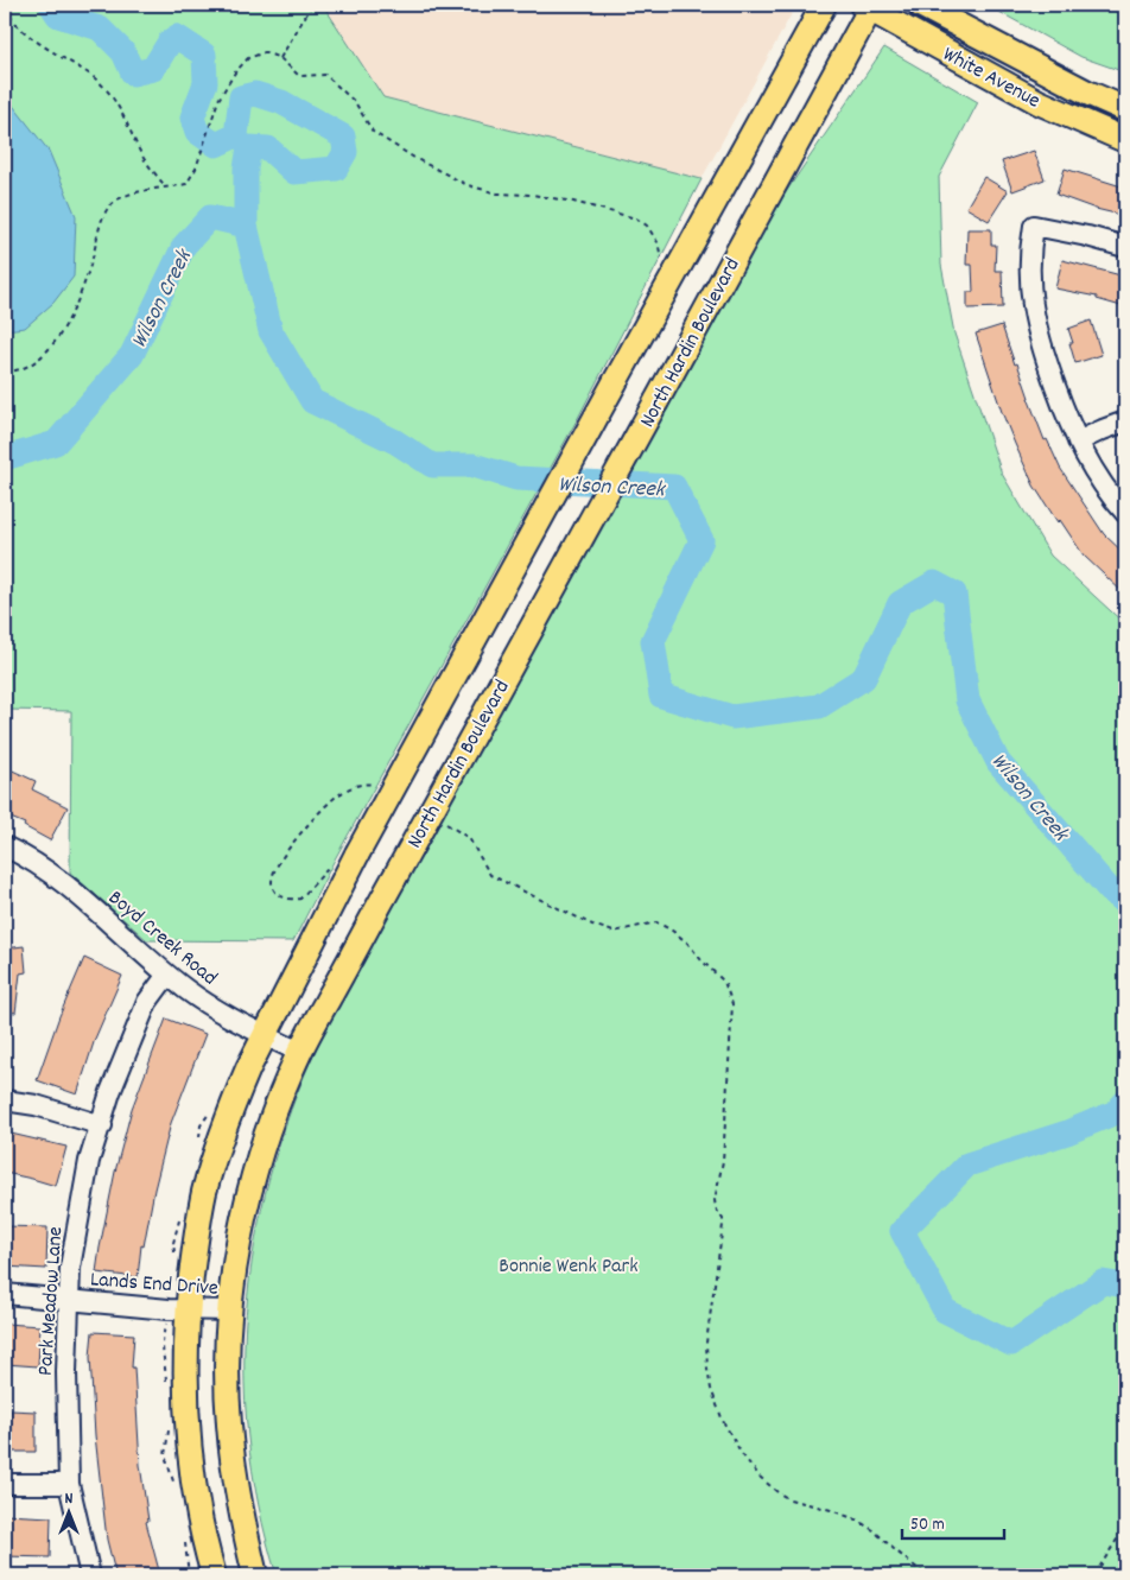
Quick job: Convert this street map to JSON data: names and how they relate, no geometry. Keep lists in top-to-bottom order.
{
  "streets": {
    "main road": ["White Avenue", "North Hardin Boulevard"],
    "street": ["Boyd Creek Road", "Lands End Drive", "Park Meadow Lane"]
  },
  "crossings": [
    ["White Avenue", "North Hardin Boulevard"],
    ["North Hardin Boulevard", "Boyd Creek Road"],
    ["North Hardin Boulevard", "Lands End Drive"],
    ["Boyd Creek Road", "Park Meadow Lane"],
    ["Lands End Drive", "Park Meadow Lane"]
  ],
  "water": ["Wilson Creek"],
  "parks": ["Bonnie Wenk Park"],
  "scale_bar": "50 m",
  "north": "top"
}
